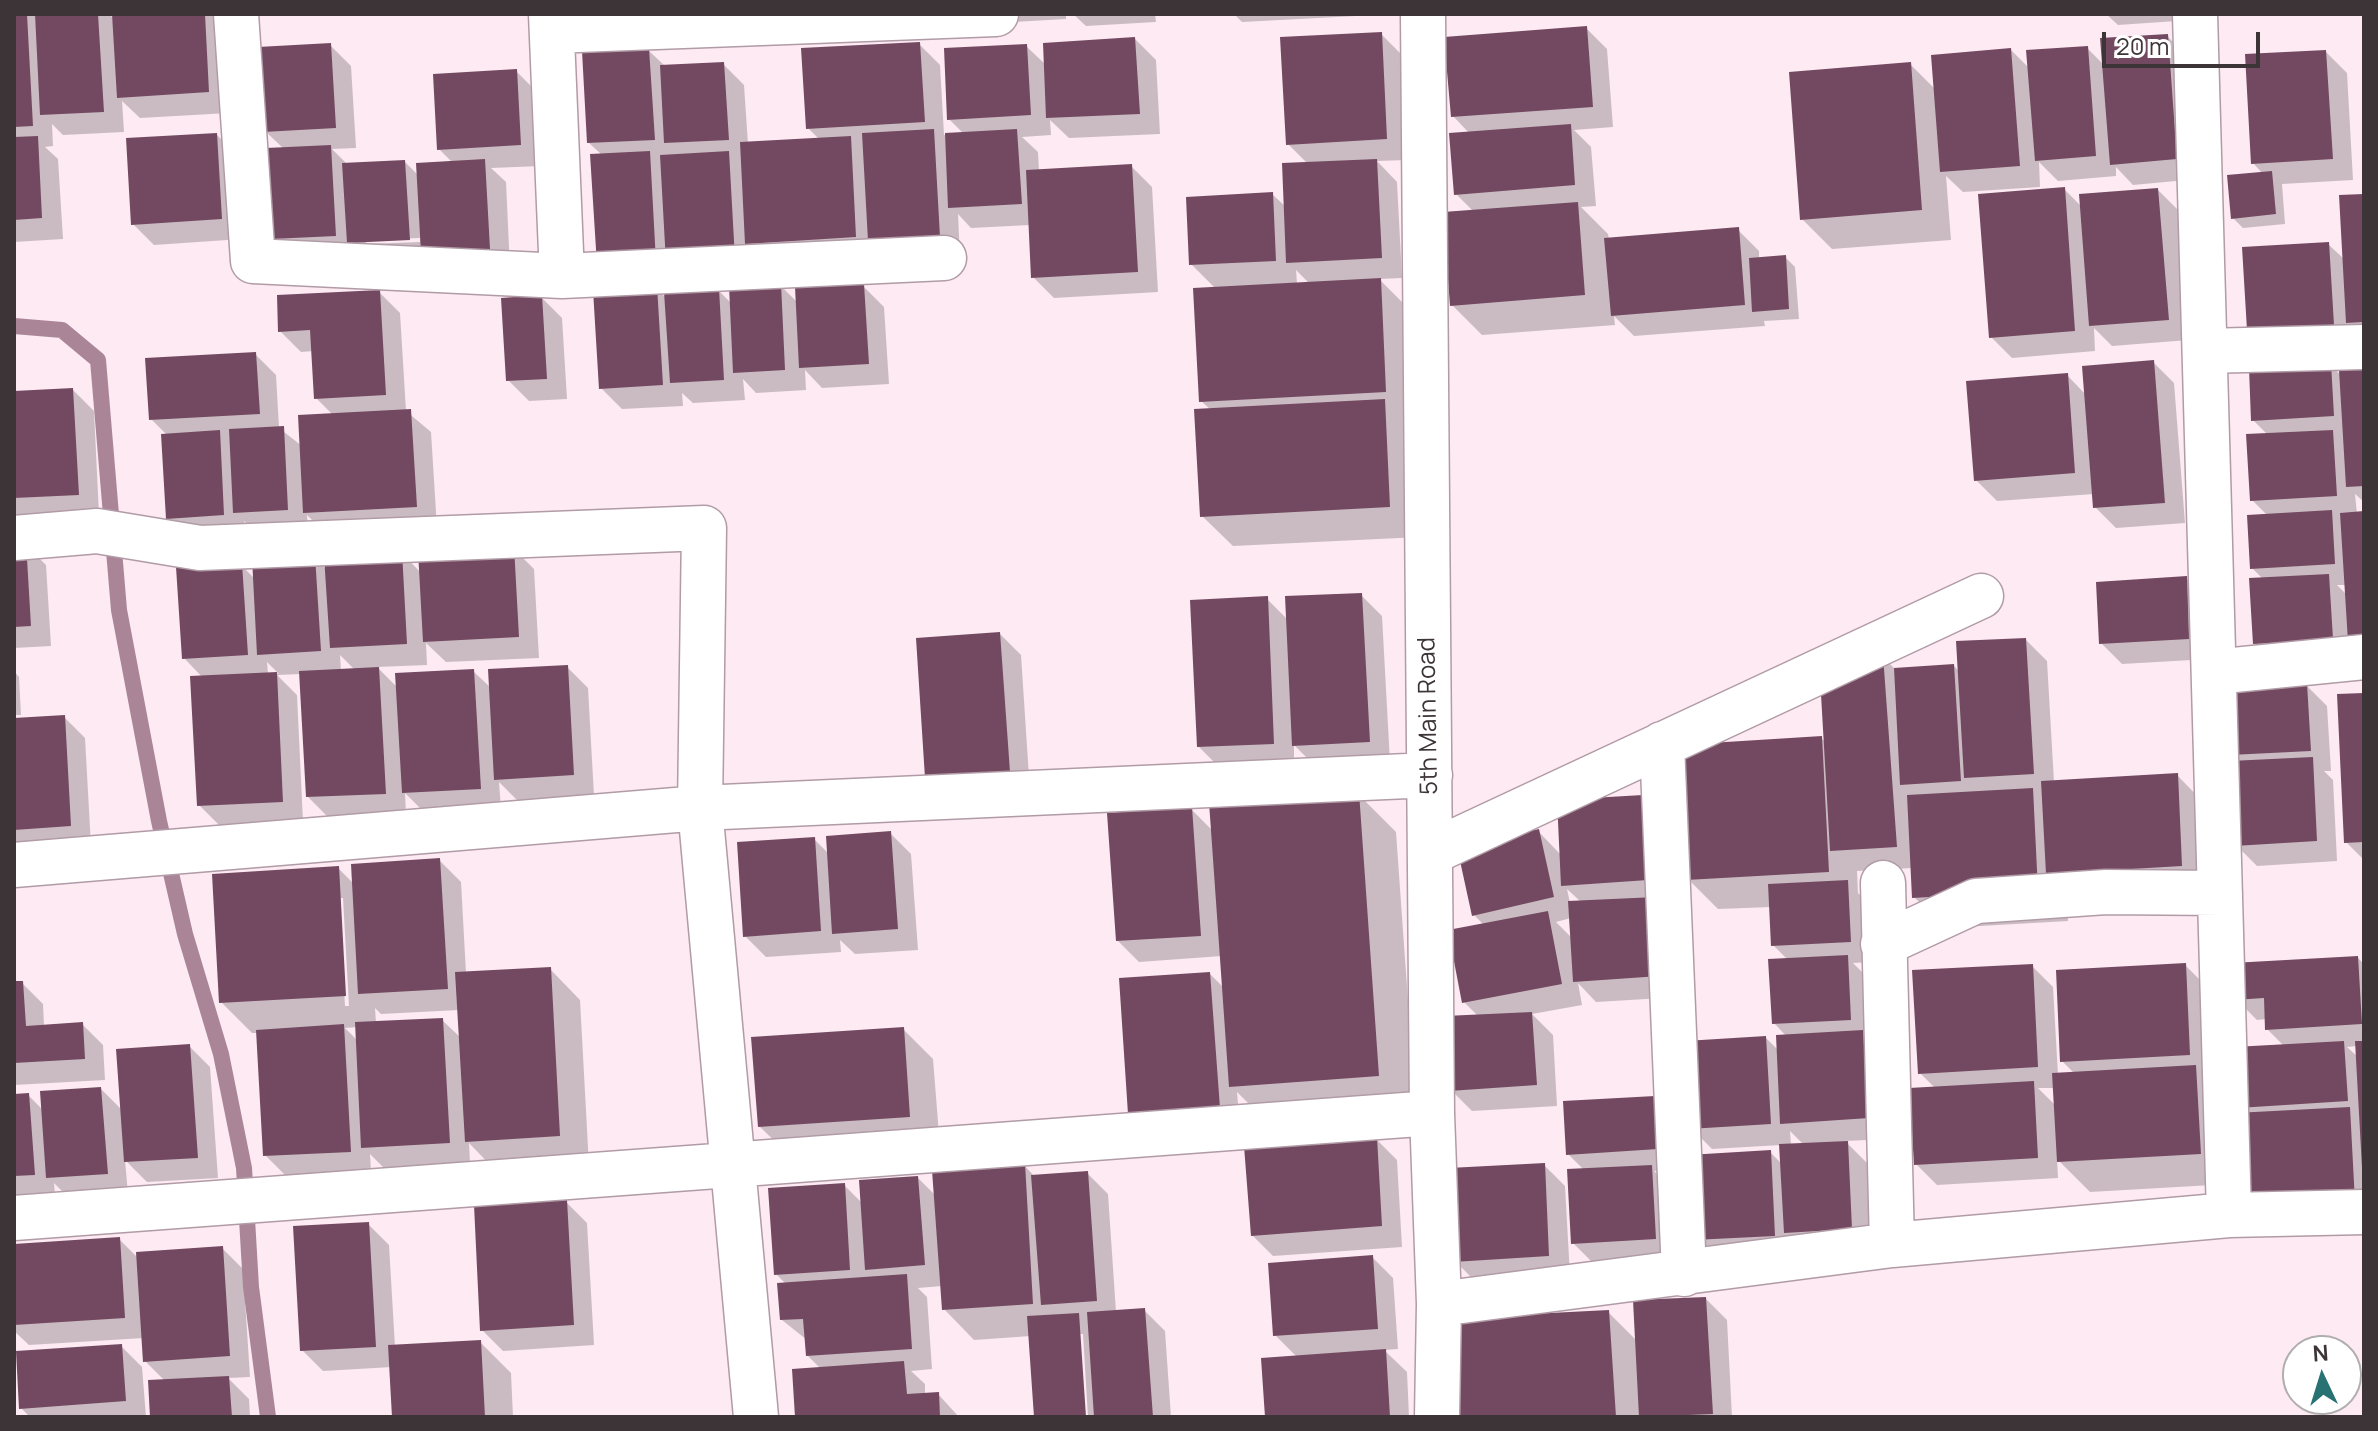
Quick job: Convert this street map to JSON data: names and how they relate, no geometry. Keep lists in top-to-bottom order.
{
  "streets": {
    "street": ["5th Main Road"]
  },
  "scale_bar": "20 m",
  "north": "top"
}
